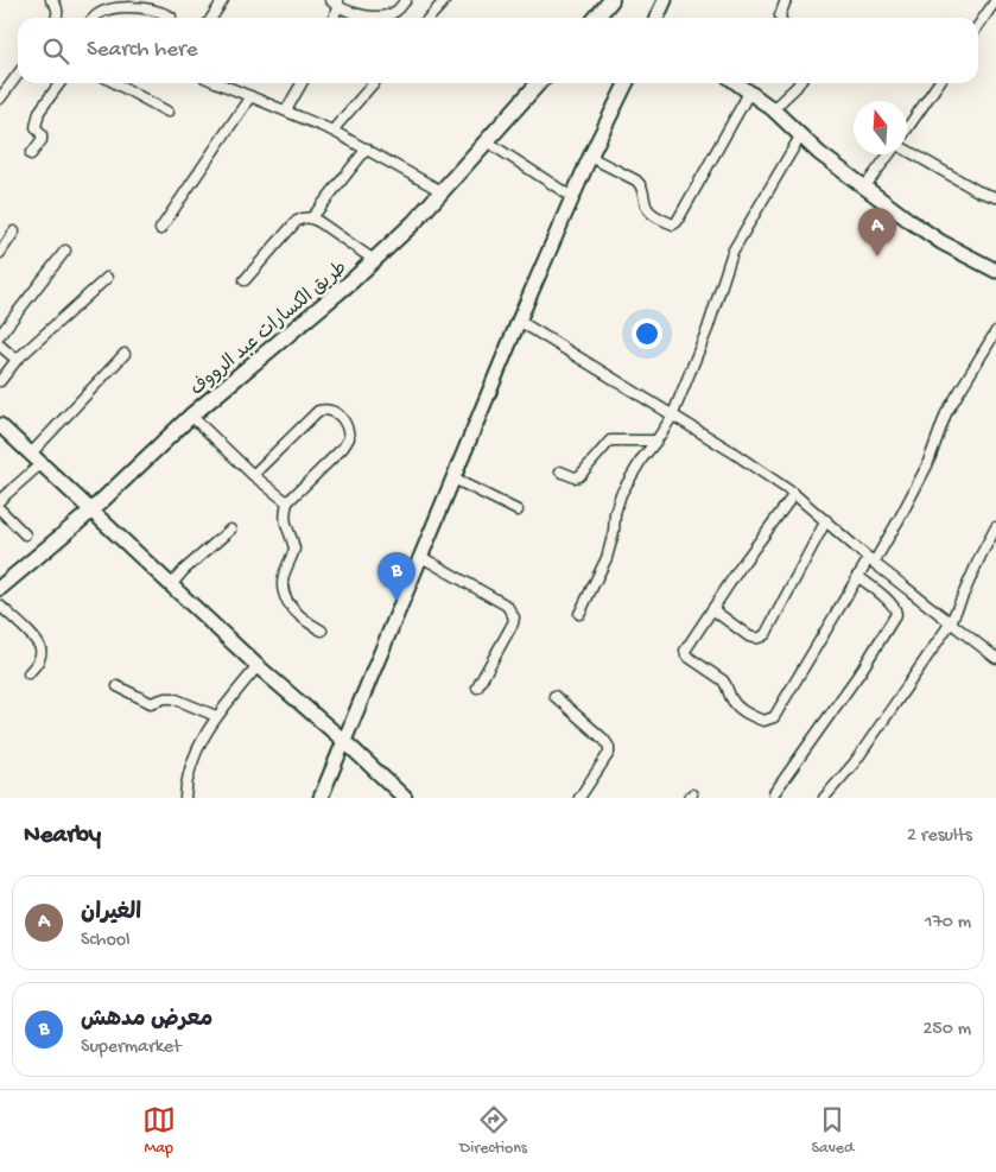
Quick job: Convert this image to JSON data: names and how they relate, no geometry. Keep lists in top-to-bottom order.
{
  "streets": {
    "main road": ["طريق الكسارات عبد الرووف"]
  },
  "north": "top",
  "page": {
    "search": "Search here",
    "pins": ["A", "B"],
    "heading": ["Nearby", "2 results"],
    "list": [
      {
        "mark": "A",
        "name": "الغيران",
        "note": "School",
        "value": "170 m"
      },
      {
        "mark": "B",
        "name": "معرض مدهش",
        "note": "Supermarket",
        "value": "250 m"
      }
    ],
    "nav": ["Map", "Directions", "Saved"]
  }
}
